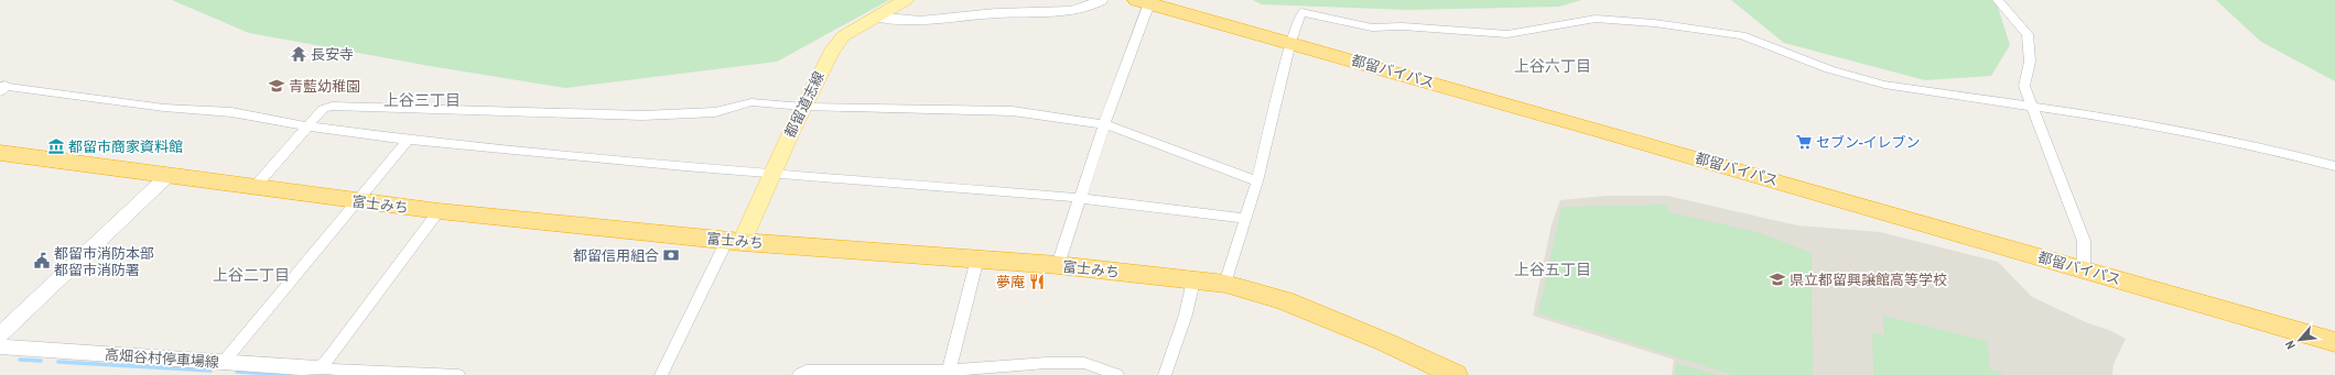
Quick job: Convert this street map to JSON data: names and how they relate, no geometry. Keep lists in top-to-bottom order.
{
  "streets": {
    "highway": ["都留バイパス", "富士みち"],
    "main road": ["都留道志線"],
    "street": ["高畑谷村停車場線"]
  },
  "crossings": [
    ["都留道志線", "富士みち"]
  ],
  "districts": [
    "上谷六丁目",
    "上谷三丁目",
    "上谷五丁目",
    "上谷二丁目"
  ],
  "places": {
    "temple": ["長安寺"],
    "school or university": ["青藍幼稚園", "県立都留興譲館高等学校"],
    "supermarket": ["セブン-イレブン"],
    "museum": ["都留市商家資料館"],
    "bank": ["都留信用組合"],
    "public building": ["都留市消防本部 都留市消防署"],
    "restaurant": ["夢庵"]
  },
  "north": "bottom left"
}
